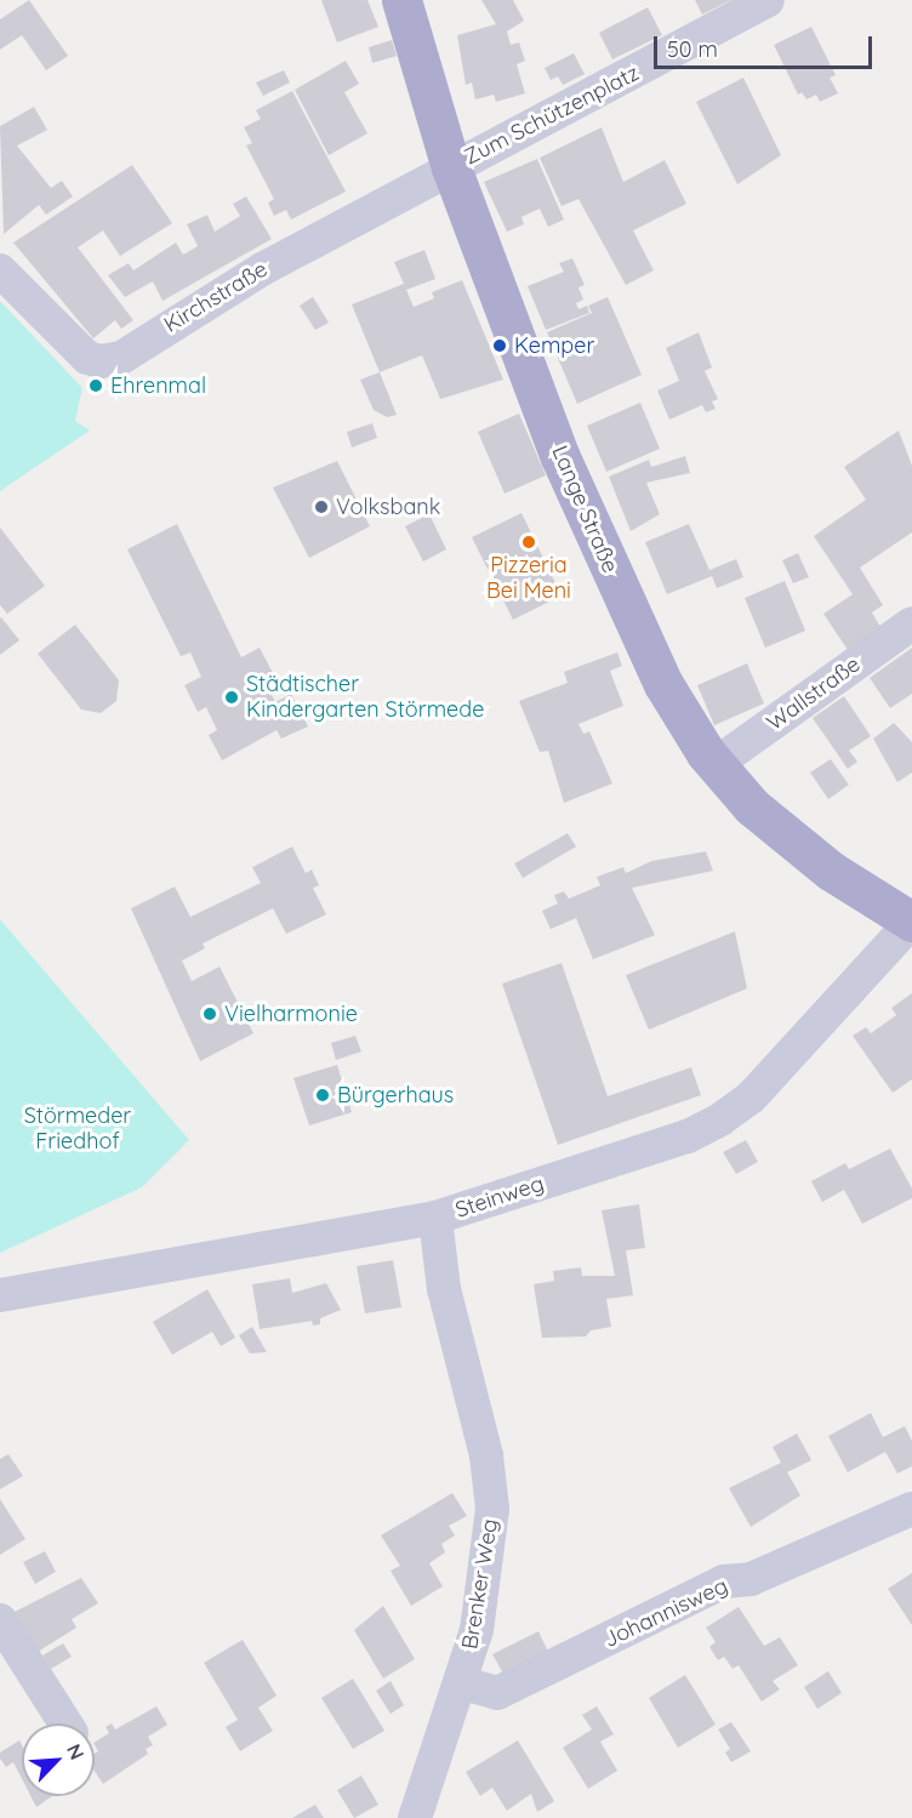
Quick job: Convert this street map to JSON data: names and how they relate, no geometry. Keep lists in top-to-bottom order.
{
  "streets": {
    "main road": ["Lange Straße"],
    "street": [
      "Zum Schützenplatz",
      "Kirchstraße",
      "Wallstraße",
      "Steinweg",
      "Brenker Weg",
      "Johannisweg"
    ]
  },
  "crossings": [
    ["Zum Schützenplatz", "Kirchstraße"],
    ["Zum Schützenplatz", "Lange Straße"],
    ["Kirchstraße", "Lange Straße"],
    ["Lange Straße", "Wallstraße"],
    ["Lange Straße", "Steinweg"],
    ["Steinweg", "Brenker Weg"],
    ["Brenker Weg", "Johannisweg"]
  ],
  "parks": ["Störmeder Friedhof"],
  "places": [
    "Kemper",
    "Ehrenmal",
    "Volksbank",
    "Pizzeria Bei Meni",
    "Städtischer Kindergarten Störmede",
    "Vielharmonie",
    "Bürgerhaus"
  ],
  "scale_bar": "50 m",
  "north": "top right"
}
